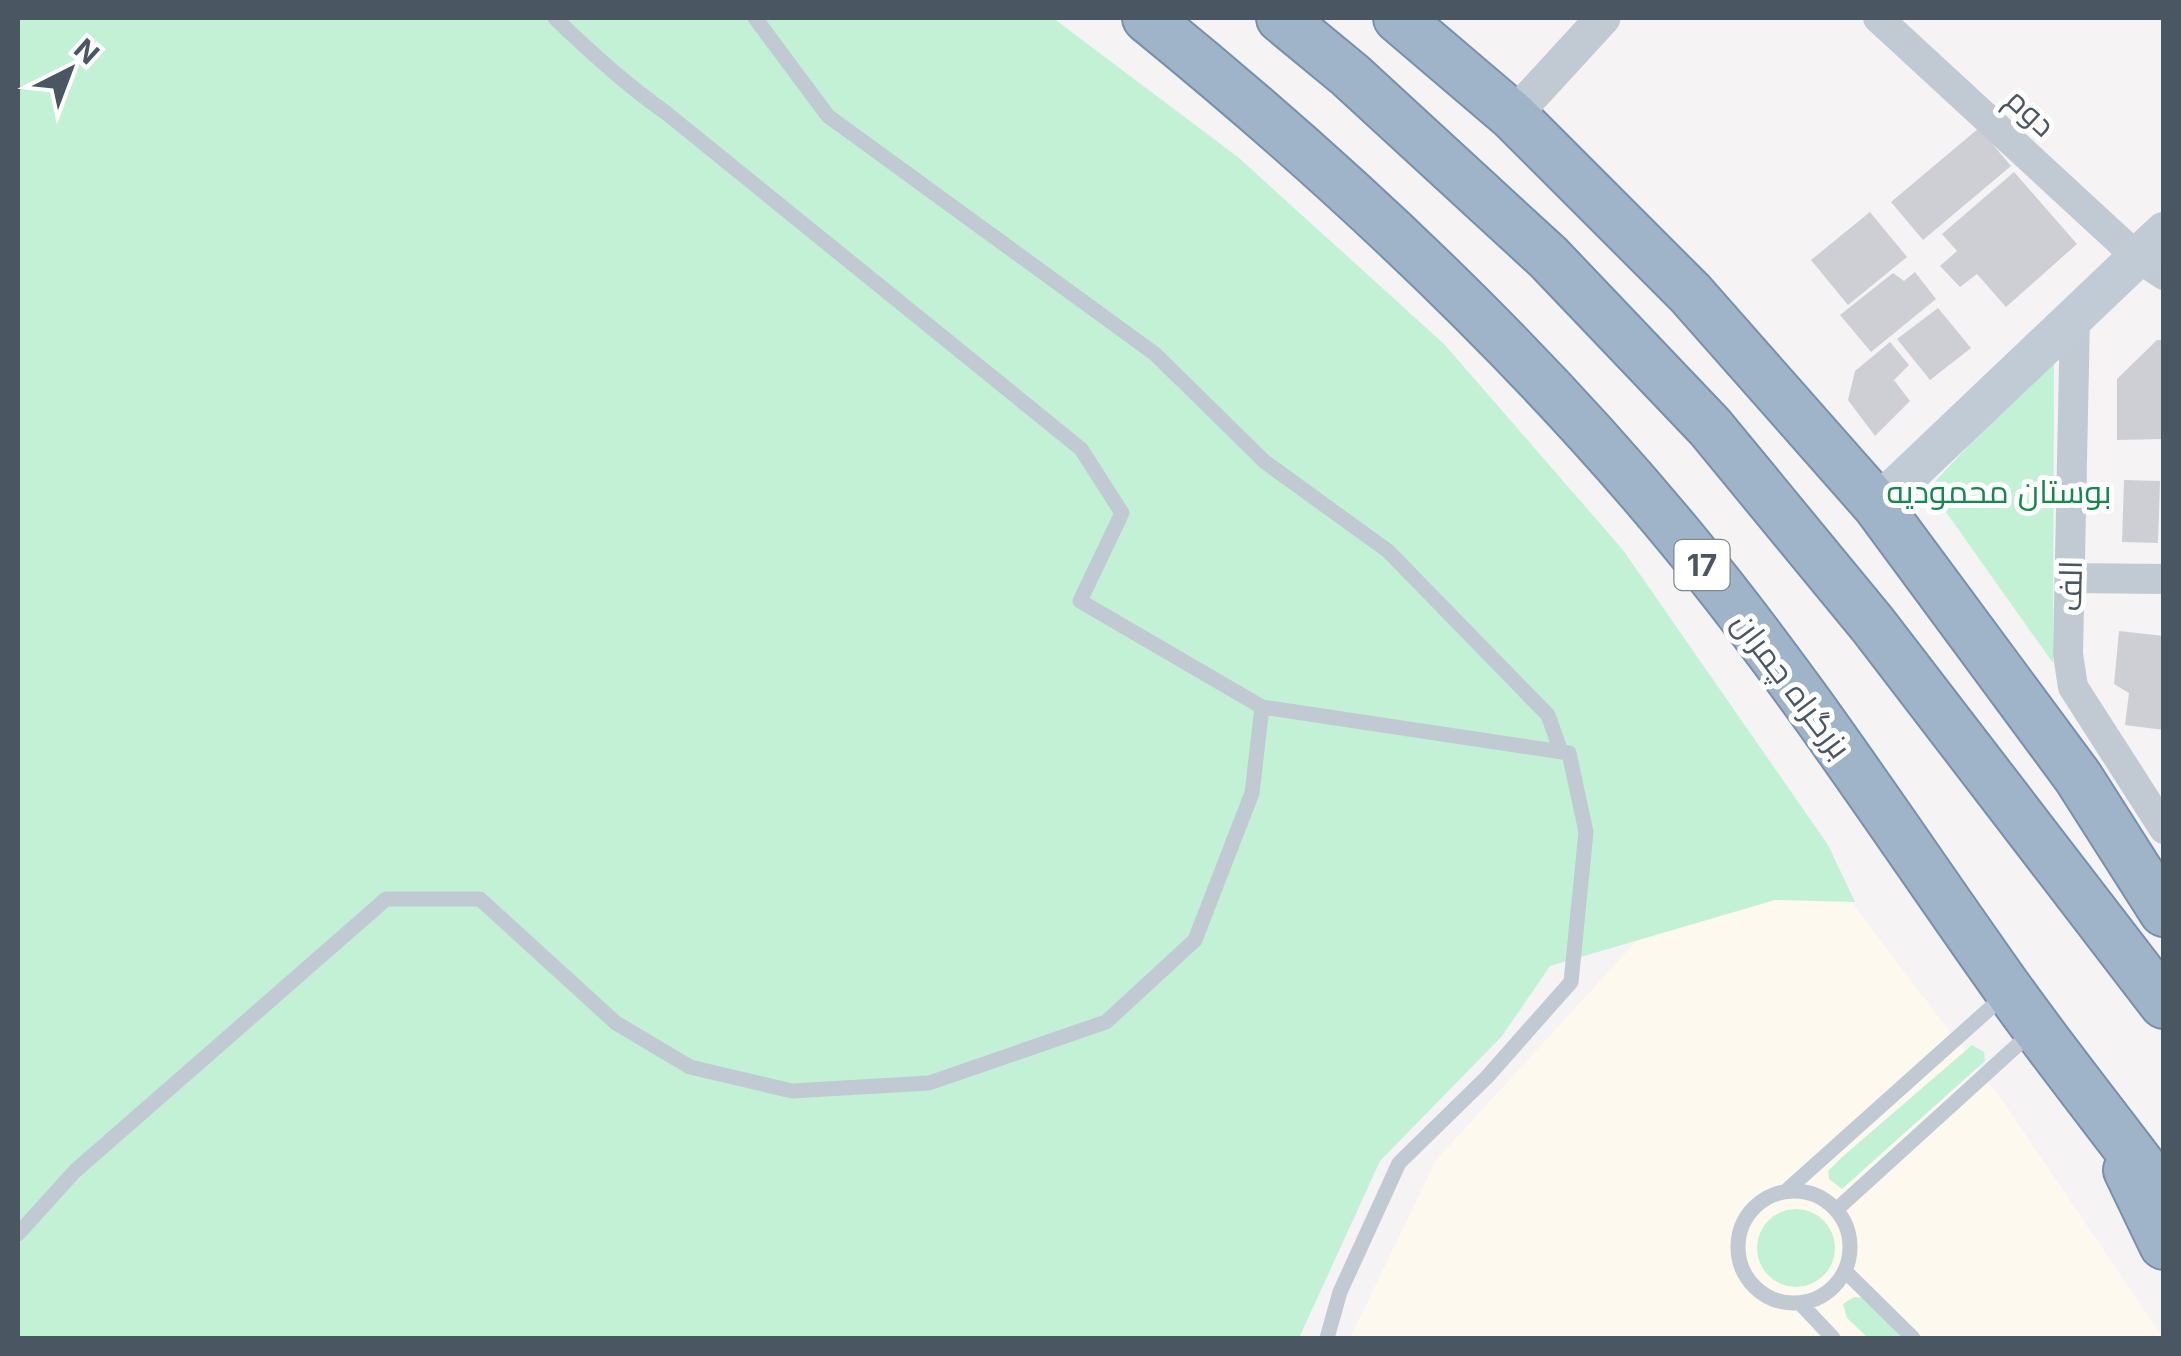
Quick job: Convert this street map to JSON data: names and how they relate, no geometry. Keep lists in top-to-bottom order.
{
  "streets": {
    "highway": ["17", "بزرگراه چمران"],
    "street": ["دوم", "الف"]
  },
  "parks": ["بوستان محمودیه"],
  "north": "top right"
}
